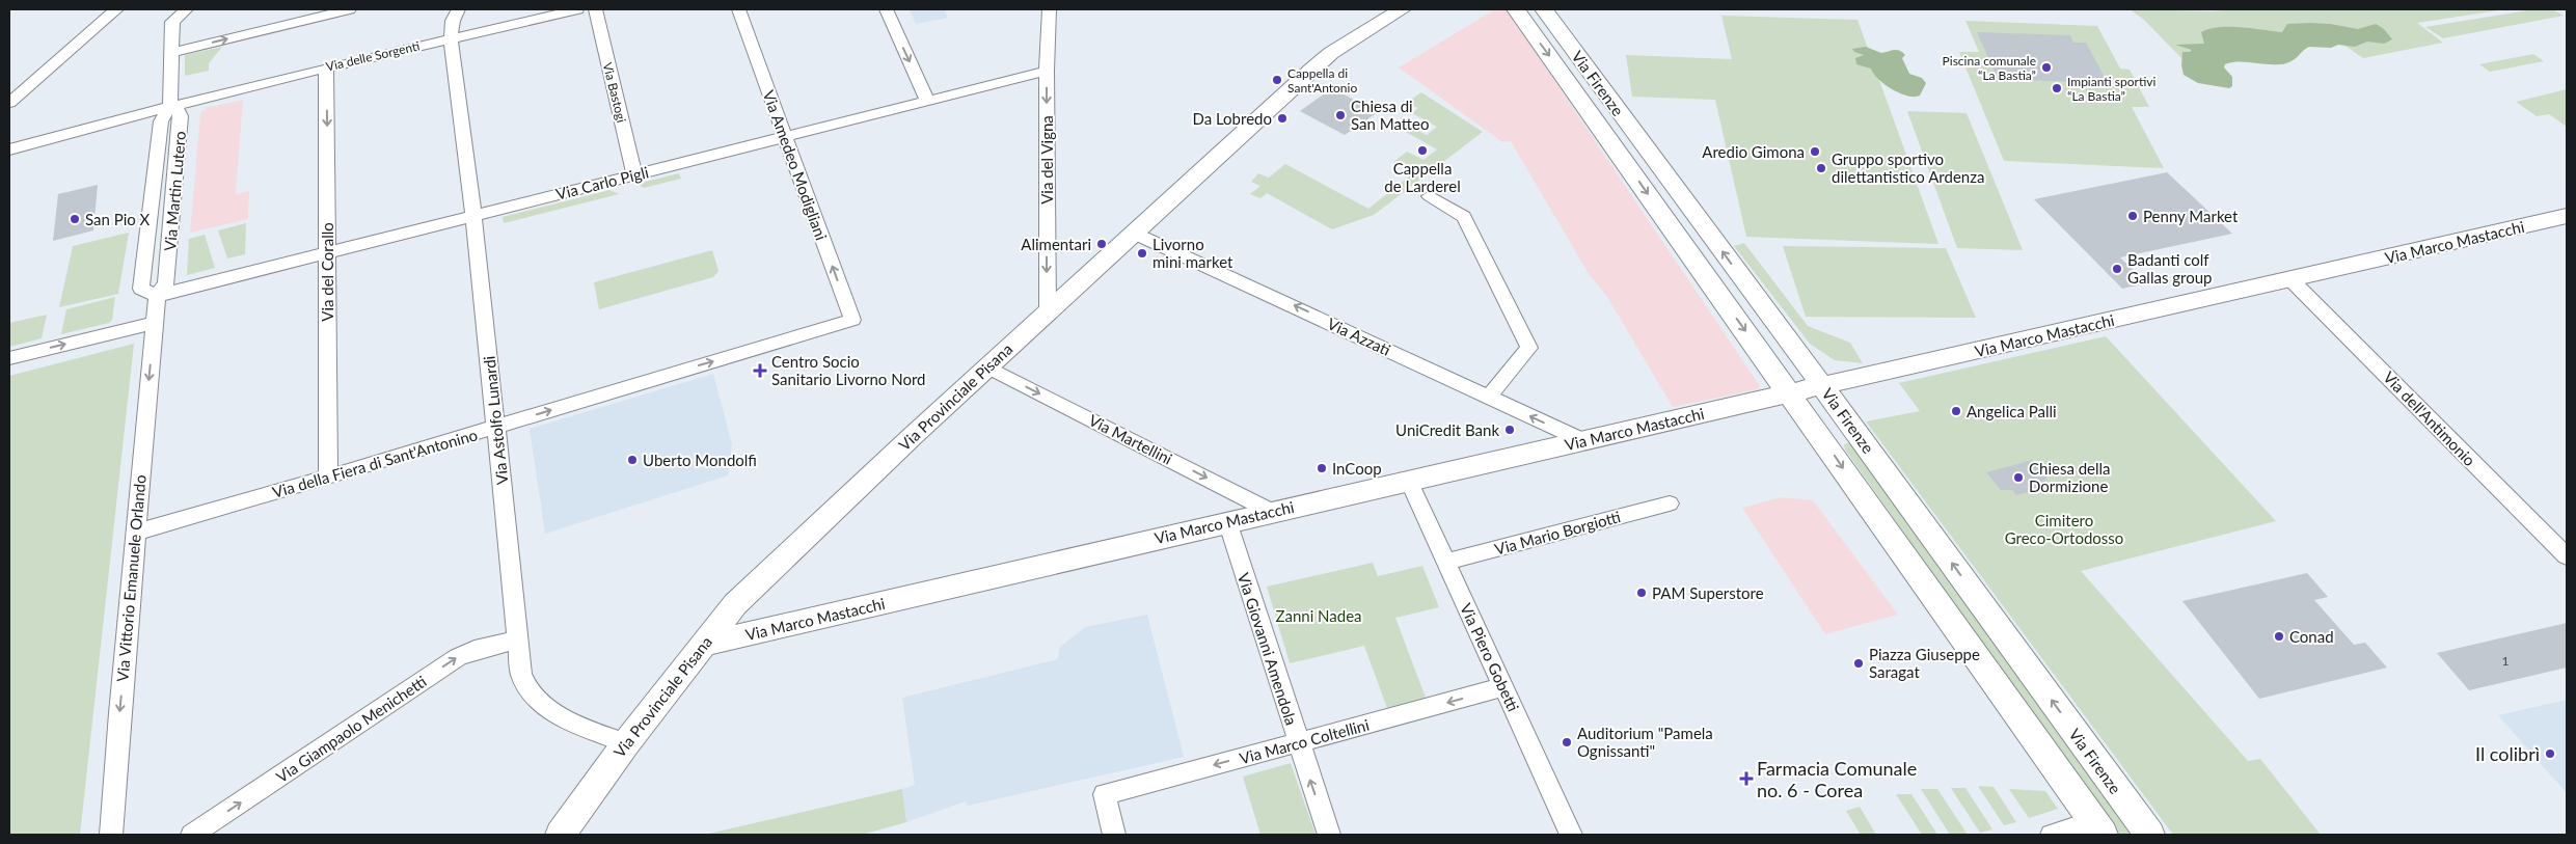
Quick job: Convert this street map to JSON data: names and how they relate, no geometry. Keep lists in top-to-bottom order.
{
  "streets": {
    "street": [
      "Via delle Sorgenti",
      "Via Firenze",
      "Via Bastogi",
      "Via del Vigna",
      "Via Amedeo Modigliani",
      "Via Carlo Pigli",
      "Via Martin Lutero",
      "Via Marco Mastacchi",
      "Via del Corallo",
      "Via Azzati",
      "Via Provinciale Pisana",
      "Via dell'Antimonio",
      "Via Astolfo Lunardi",
      "Via Martellini",
      "Via della Fiera di Sant'Antonino",
      "Via Mario Borgiotti",
      "Via Vittorio Emanuele Orlando",
      "Via Giovanni Amendola",
      "Via Piero Gobetti",
      "Via Giampaolo Menichetti",
      "Via Marco Coltellini"
    ]
  },
  "crossings": [
    ["Via delle Sorgenti", "Via Martin Lutero"],
    ["Via delle Sorgenti", "Via del Corallo"],
    ["Via delle Sorgenti", "Via Astolfo Lunardi"],
    ["Via Firenze", "Via Marco Mastacchi"],
    ["Via Bastogi", "Via Carlo Pigli"],
    ["Via del Vigna", "Via Carlo Pigli"],
    ["Via del Vigna", "Via Provinciale Pisana"],
    ["Via Amedeo Modigliani", "Via Carlo Pigli"],
    ["Via Amedeo Modigliani", "Via della Fiera di Sant'Antonino"],
    ["Via Carlo Pigli", "Via Martin Lutero"],
    ["Via Carlo Pigli", "Via del Corallo"],
    ["Via Carlo Pigli", "Via Astolfo Lunardi"],
    ["Via Martin Lutero", "Via Vittorio Emanuele Orlando"],
    ["Via Marco Mastacchi", "Via Azzati"],
    ["Via Marco Mastacchi", "Via Provinciale Pisana"],
    ["Via Marco Mastacchi", "Via dell'Antimonio"],
    ["Via Marco Mastacchi", "Via Martellini"],
    ["Via Marco Mastacchi", "Via Giovanni Amendola"],
    ["Via Marco Mastacchi", "Via Piero Gobetti"],
    ["Via del Corallo", "Via della Fiera di Sant'Antonino"],
    ["Via Azzati", "Via Provinciale Pisana"],
    ["Via Provinciale Pisana", "Via Astolfo Lunardi"],
    ["Via Provinciale Pisana", "Via Martellini"],
    ["Via Astolfo Lunardi", "Via della Fiera di Sant'Antonino"],
    ["Via Astolfo Lunardi", "Via Giampaolo Menichetti"],
    ["Via della Fiera di Sant'Antonino", "Via Vittorio Emanuele Orlando"],
    ["Via Mario Borgiotti", "Via Piero Gobetti"],
    ["Via Giovanni Amendola", "Via Marco Coltellini"],
    ["Via Piero Gobetti", "Via Marco Coltellini"]
  ],
  "one_way": [
    "Via del Vigna",
    "Via Amedeo Modigliani",
    "Via del Corallo",
    "Via Azzati",
    "Via Martellini",
    "Via della Fiera di Sant'Antonino",
    "Via Vittorio Emanuele Orlando",
    "Via Giampaolo Menichetti",
    "Via Marco Coltellini"
  ],
  "parks": ["Cimitero Greco-Ortodosso", "Zanni Nadea"],
  "places": {
    "other": [
      "Piscina comunale “La Bastia”",
      "Cappella di Sant'Antonio",
      "Impianti sportivi “La Bastia”",
      "Chiesa di San Matteo",
      "Da Lobredo",
      "Cappella de Larderel",
      "Aredio Gimona",
      "Gruppo sportivo dilettantistico Ardenza",
      "Penny Market",
      "San Pio X",
      "Alimentari",
      "Livorno mini market",
      "Badanti colf Gallas group",
      "Angelica Palli",
      "UniCredit Bank",
      "Uberto Mondolfi",
      "InCoop",
      "Chiesa della Dormizione",
      "PAM Superstore",
      "Conad",
      "Piazza Giuseppe Saragat",
      "Auditorium \"Pamela Ognissanti\"",
      "Il colibrì"
    ],
    "health": ["Centro Socio Sanitario Livorno Nord", "Farmacia Comunale no. 6 - Corea"]
  },
  "house_numbers": ["1"]
}
